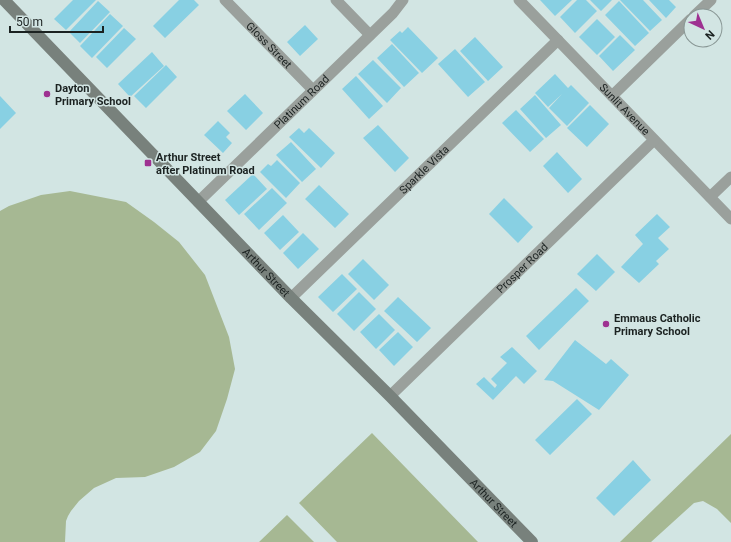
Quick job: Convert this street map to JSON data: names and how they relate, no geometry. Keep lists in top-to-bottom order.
{
  "streets": {
    "street": [
      "Gloss Street",
      "Platinum Road",
      "Sunlit Avenue",
      "Sparkle Vista",
      "Prosper Road",
      "Arthur Street"
    ]
  },
  "crossings": [
    ["Gloss Street", "Platinum Road"],
    ["Platinum Road", "Arthur Street"],
    ["Sunlit Avenue", "Sparkle Vista"],
    ["Sunlit Avenue", "Prosper Road"],
    ["Sparkle Vista", "Arthur Street"],
    ["Prosper Road", "Arthur Street"]
  ],
  "places": {
    "other": ["Dayton Primary School", "Emmaus Catholic Primary School"],
    "transit": ["Arthur Street after Platinum Road"]
  },
  "scale_bar": "50 m",
  "north": "bottom right"
}
